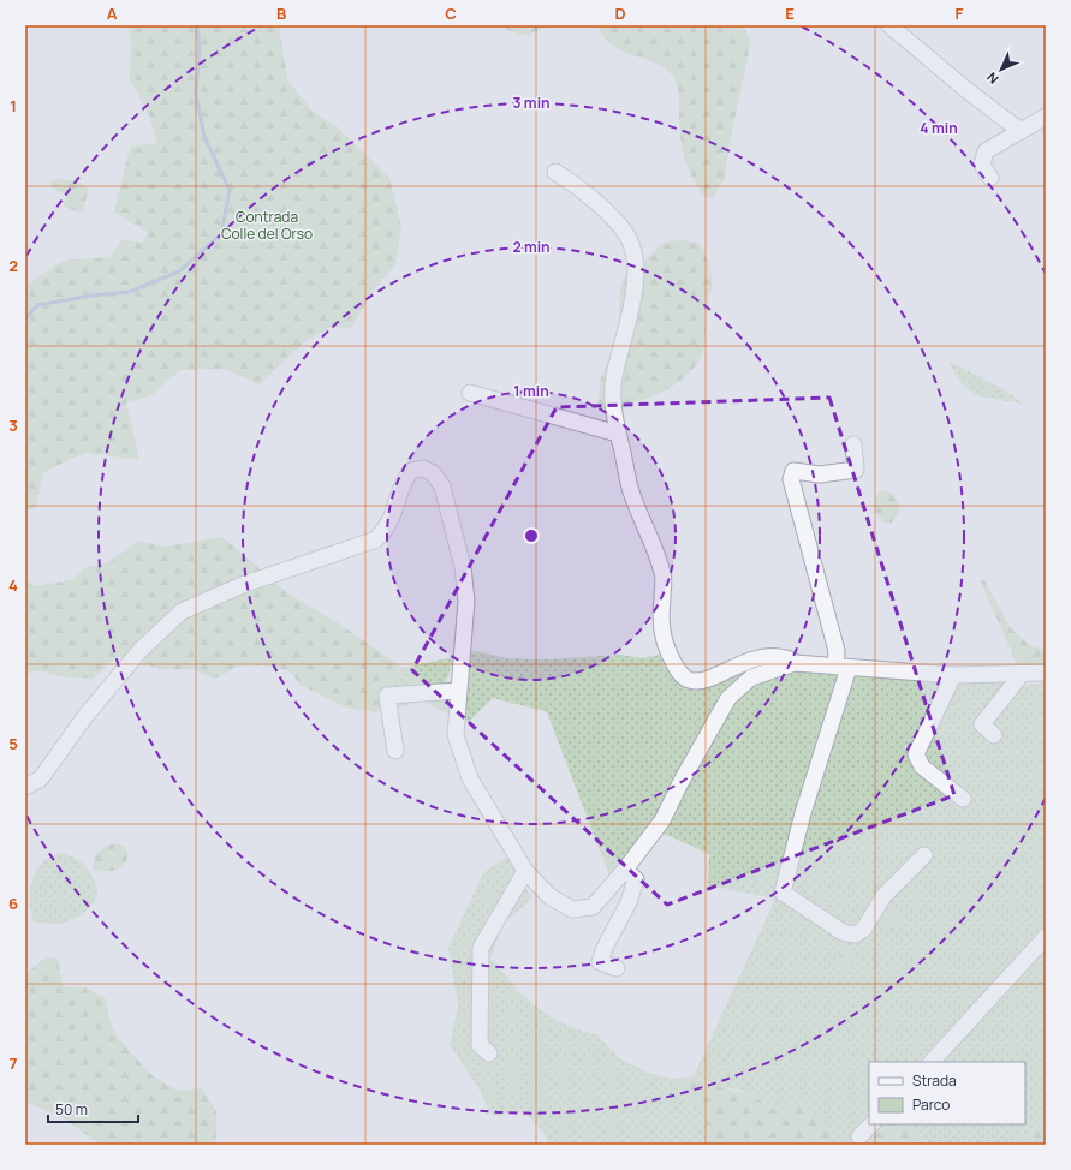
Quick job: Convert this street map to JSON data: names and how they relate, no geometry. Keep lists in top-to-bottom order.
{
  "parks": ["Contrada Colle del Orso"],
  "legend": ["Strada", "Parco"],
  "scale_bar": "50 m",
  "north": "bottom left",
  "grid": {
    "columns": [
      "A",
      "B",
      "C",
      "D",
      "E",
      "F"
    ],
    "rows": [
      "1",
      "2",
      "3",
      "4",
      "5",
      "6",
      "7"
    ]
  },
  "rings": [
    "3 min",
    "4 min",
    "2 min",
    "1 min"
  ]
}
